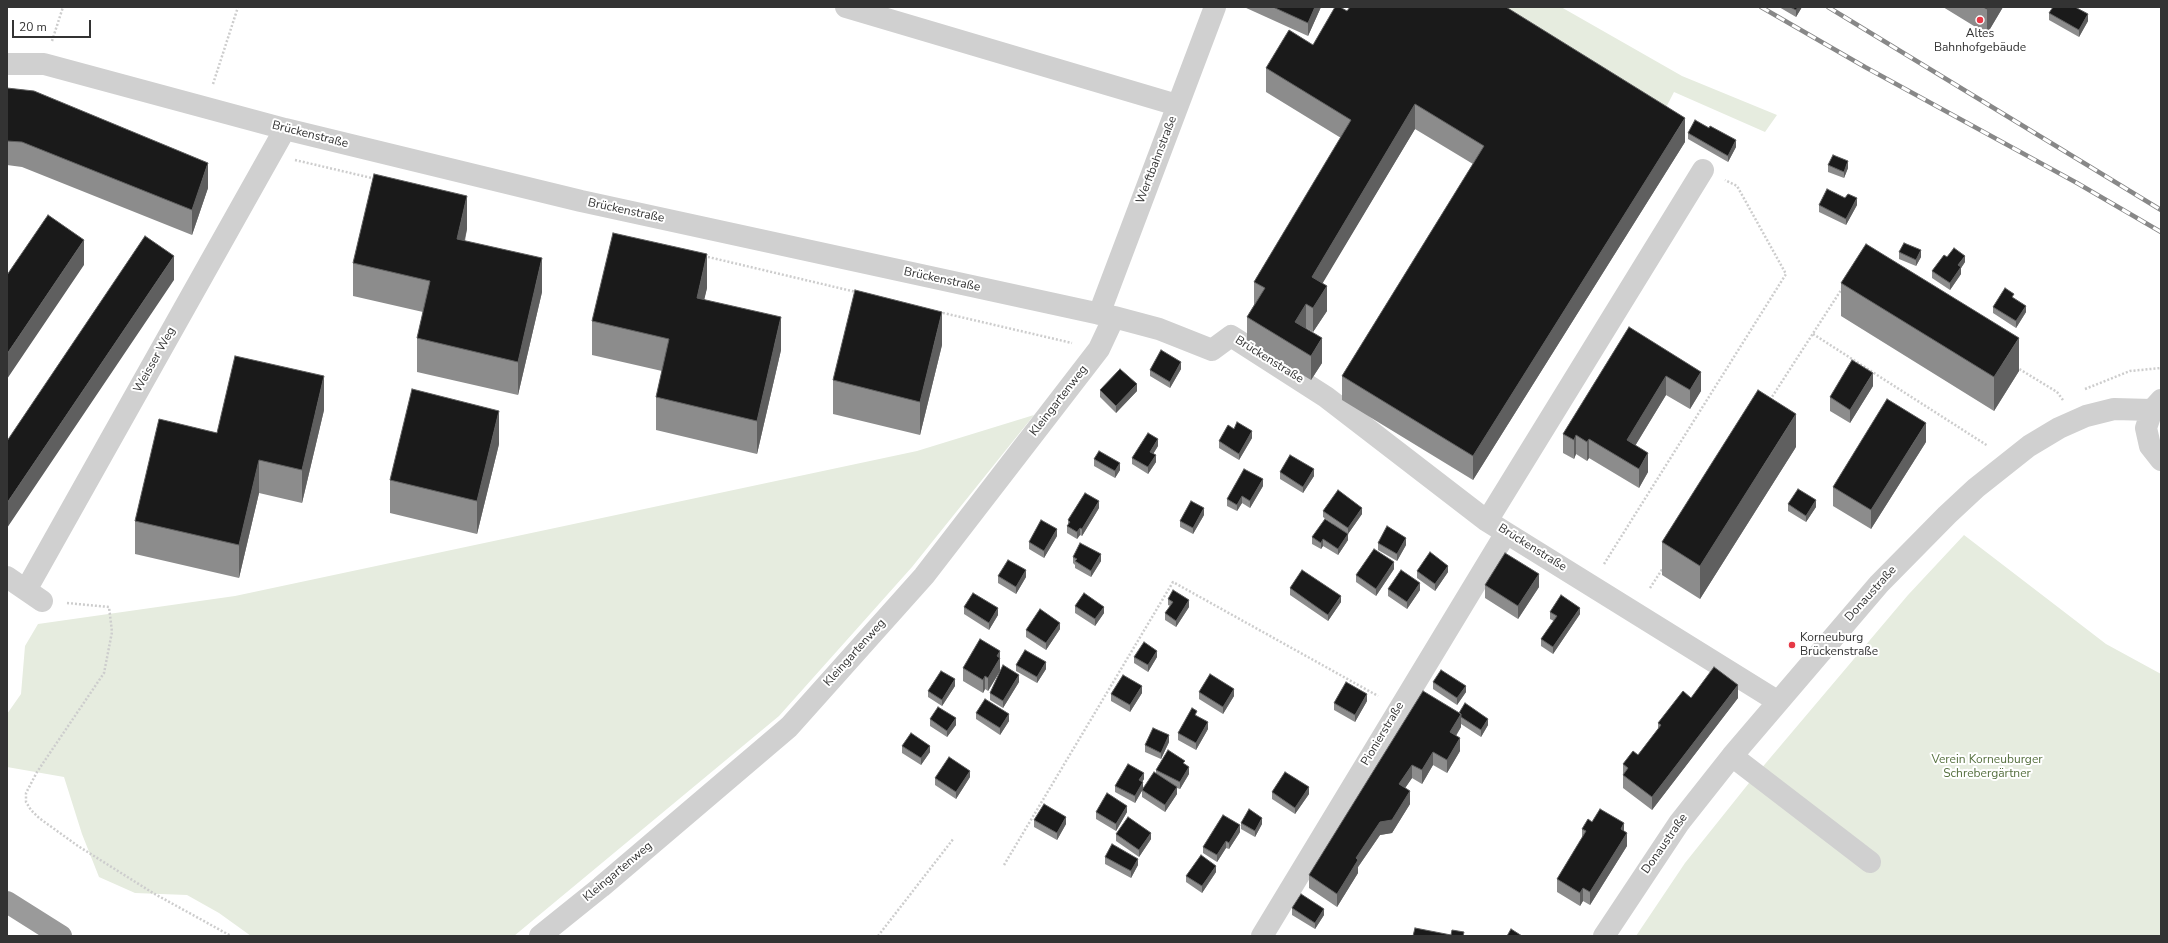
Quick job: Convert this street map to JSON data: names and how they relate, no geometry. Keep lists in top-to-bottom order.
{
  "streets": {
    "street": [
      "Brückenstraße",
      "Werftbahnstraße",
      "Weisser Weg",
      "Kleingartenweg",
      "Donaustraße",
      "Pionierstraße"
    ]
  },
  "crossings": [
    ["Brückenstraße", "Werftbahnstraße"],
    ["Brückenstraße", "Weisser Weg"],
    ["Brückenstraße", "Kleingartenweg"],
    ["Brückenstraße", "Donaustraße"],
    ["Brückenstraße", "Pionierstraße"],
    ["Werftbahnstraße", "Kleingartenweg"]
  ],
  "parks": ["Verein Korneuburger Schrebergärtner"],
  "places": ["Altes Bahnhofgebäude", "Korneuburg Brückenstraße"],
  "scale_bar": "20 m"
}
